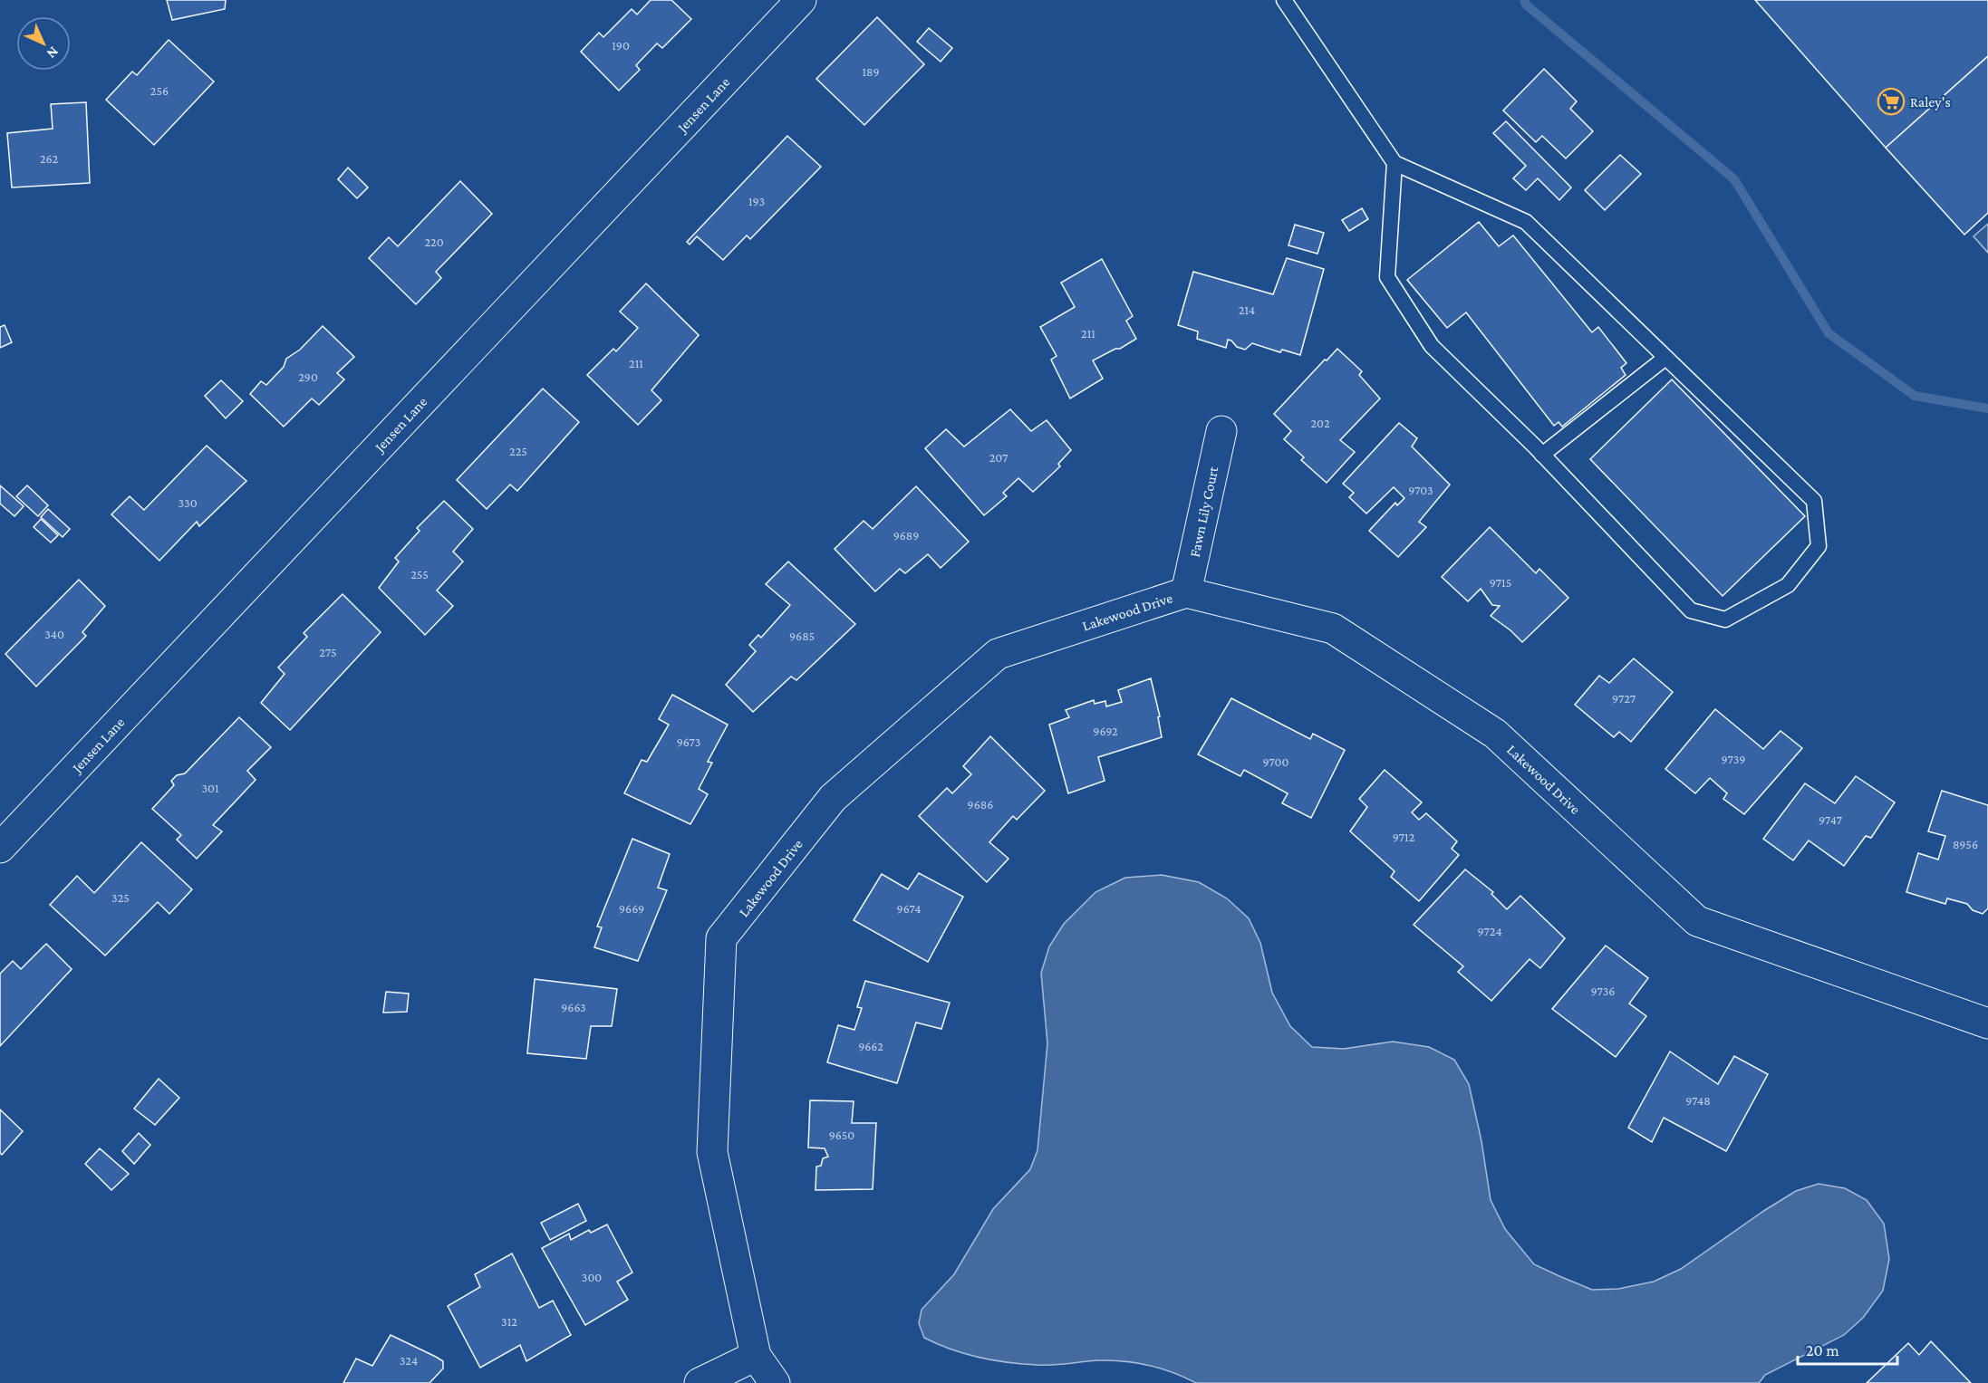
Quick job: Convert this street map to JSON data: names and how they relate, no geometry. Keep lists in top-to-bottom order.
{
  "streets": {
    "street": ["Jensen Lane", "Fawn Lily Court", "Lakewood Drive"]
  },
  "crossings": [
    ["Fawn Lily Court", "Lakewood Drive"]
  ],
  "places": {
    "supermarket": ["Raley's"]
  },
  "house_numbers": [
    "190",
    "189",
    "256",
    "262",
    "193",
    "220",
    "214",
    "211",
    "211",
    "290",
    "202",
    "225",
    "207",
    "9703",
    "330",
    "9689",
    "255",
    "9715",
    "340",
    "9685",
    "275",
    "9727",
    "9692",
    "9673",
    "9739",
    "9700",
    "301",
    "9686",
    "9747",
    "9712",
    "8956",
    "325",
    "9669",
    "9674",
    "9724",
    "9736",
    "9663",
    "9662",
    "9748",
    "9650",
    "300",
    "312",
    "324"
  ],
  "scale_bar": "20 m",
  "north": "bottom right"
}
